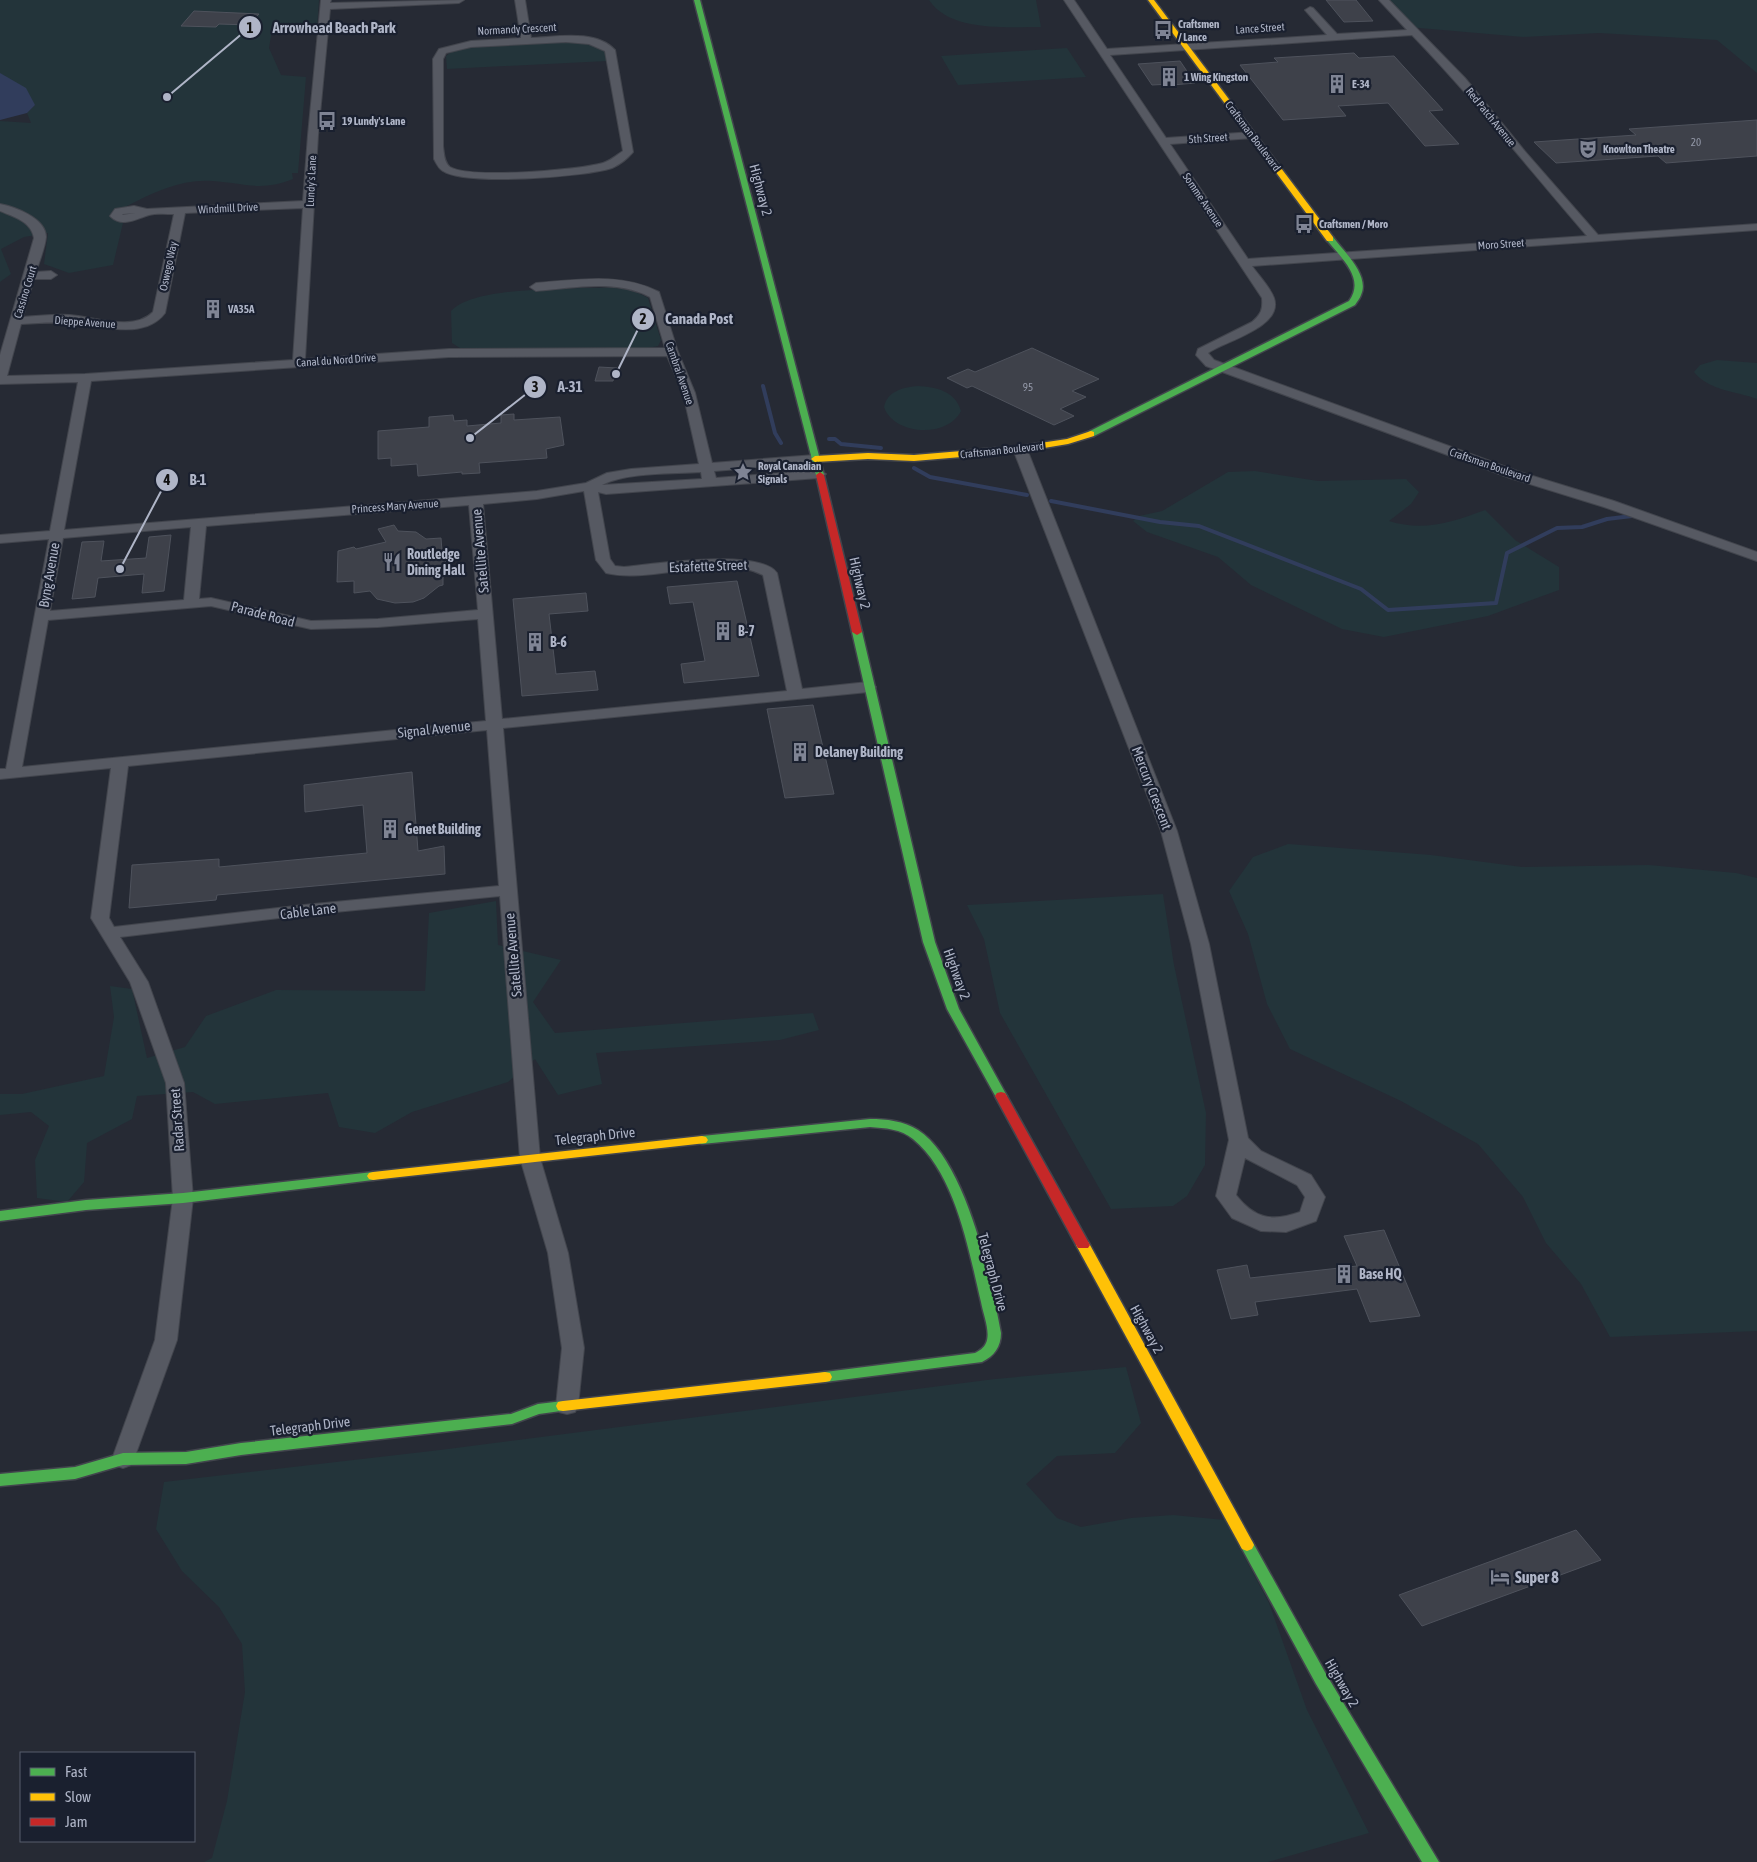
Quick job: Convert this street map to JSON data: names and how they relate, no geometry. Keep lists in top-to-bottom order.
{
  "streets": {
    "street": [
      "Lance Street",
      "Normandy Crescent",
      "Red Patch Avenue",
      "Craftsman Boulevard",
      "5th Street",
      "Lundy's Lane",
      "Highway 2",
      "Somme Avenue",
      "Windmill Drive",
      "Moro Street",
      "Oswego Way",
      "Cassino Court",
      "Dieppe Avenue",
      "Canal du Nord Drive",
      "Cambrai Avenue",
      "Princess Mary Avenue",
      "Satellite Avenue",
      "Estafette Street",
      "Byng Avenue",
      "Parade Road",
      "Signal Avenue",
      "Mercury Crescent",
      "Cable Lane",
      "Radar Street",
      "Telegraph Drive"
    ]
  },
  "crossings": [
    ["Lance Street", "Red Patch Avenue"],
    ["Lance Street", "Craftsman Boulevard"],
    ["Lance Street", "Somme Avenue"],
    ["Red Patch Avenue", "Moro Street"],
    ["Craftsman Boulevard", "5th Street"],
    ["Craftsman Boulevard", "Highway 2"],
    ["Craftsman Boulevard", "Somme Avenue"],
    ["Craftsman Boulevard", "Moro Street"],
    ["Craftsman Boulevard", "Princess Mary Avenue"],
    ["Craftsman Boulevard", "Mercury Crescent"],
    ["5th Street", "Somme Avenue"],
    ["Lundy's Lane", "Windmill Drive"],
    ["Lundy's Lane", "Canal du Nord Drive"],
    ["Highway 2", "Princess Mary Avenue"],
    ["Highway 2", "Signal Avenue"],
    ["Somme Avenue", "Moro Street"],
    ["Windmill Drive", "Oswego Way"],
    ["Oswego Way", "Dieppe Avenue"],
    ["Cassino Court", "Dieppe Avenue"],
    ["Cassino Court", "Canal du Nord Drive"],
    ["Canal du Nord Drive", "Cambrai Avenue"],
    ["Canal du Nord Drive", "Byng Avenue"],
    ["Cambrai Avenue", "Princess Mary Avenue"],
    ["Princess Mary Avenue", "Satellite Avenue"],
    ["Princess Mary Avenue", "Estafette Street"],
    ["Princess Mary Avenue", "Byng Avenue"],
    ["Satellite Avenue", "Parade Road"],
    ["Satellite Avenue", "Signal Avenue"],
    ["Satellite Avenue", "Cable Lane"],
    ["Satellite Avenue", "Telegraph Drive"],
    ["Estafette Street", "Signal Avenue"],
    ["Byng Avenue", "Parade Road"],
    ["Byng Avenue", "Signal Avenue"],
    ["Signal Avenue", "Radar Street"],
    ["Cable Lane", "Radar Street"],
    ["Radar Street", "Telegraph Drive"]
  ],
  "places": {
    "bus stop": ["Craftsmen / Lance", "19 Lundy's Lane", "Craftsmen / Moro"],
    "building": [
      "1 Wing Kingston",
      "E-34",
      "VA35A",
      "B-7",
      "B-6",
      "Delaney Building",
      "Genet Building",
      "Base HQ"
    ],
    "other": [
      "Arrowhead Beach Park",
      "Canada Post",
      "A-31",
      "B-1"
    ],
    "theatre": ["Knowlton Theatre"],
    "place": ["Royal Canadian Signals"],
    "restaurant": ["Routledge Dining Hall"],
    "hotel": ["Super 8"]
  },
  "house_numbers": ["20", "95"],
  "legend": ["Fast", "Slow", "Jam"]
}
